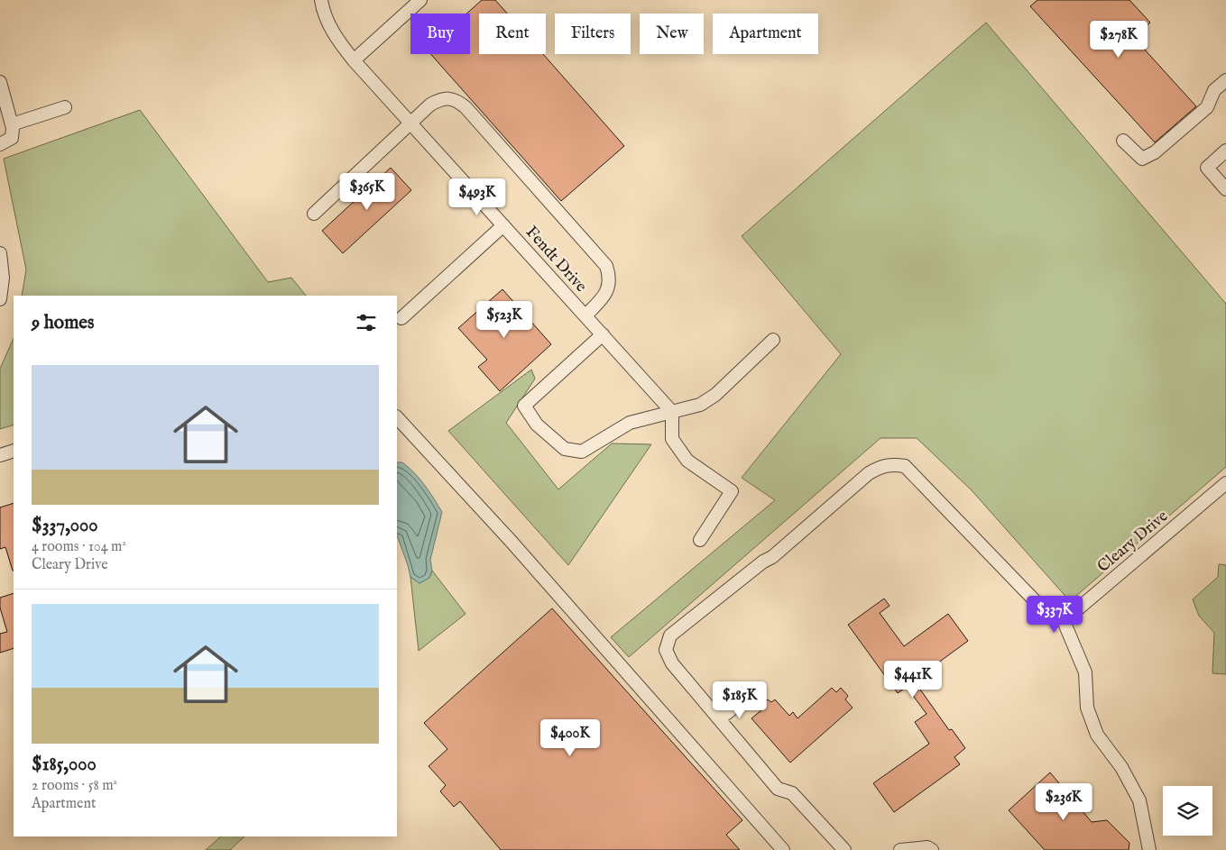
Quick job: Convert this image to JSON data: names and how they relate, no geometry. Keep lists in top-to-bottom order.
{
  "streets": {
    "street": ["Fendt Drive", "Cleary Drive"]
  },
  "page": {
    "chip": [
      "Buy",
      "Rent",
      "Filters",
      "New",
      "Apartment"
    ],
    "price": [
      "$278K",
      "$365K",
      "$493K",
      "$523K",
      "$337K",
      "$441K",
      "$185K",
      "$400K",
      "$236K"
    ],
    "heading": "9 homes",
    "list": [
      {
        "name": "$337,000",
        "note": "4 rooms · 104 m² · Cleary Drive"
      },
      {
        "name": "$185,000",
        "note": "2 rooms · 58 m² · Apartment"
      }
    ]
  }
}
